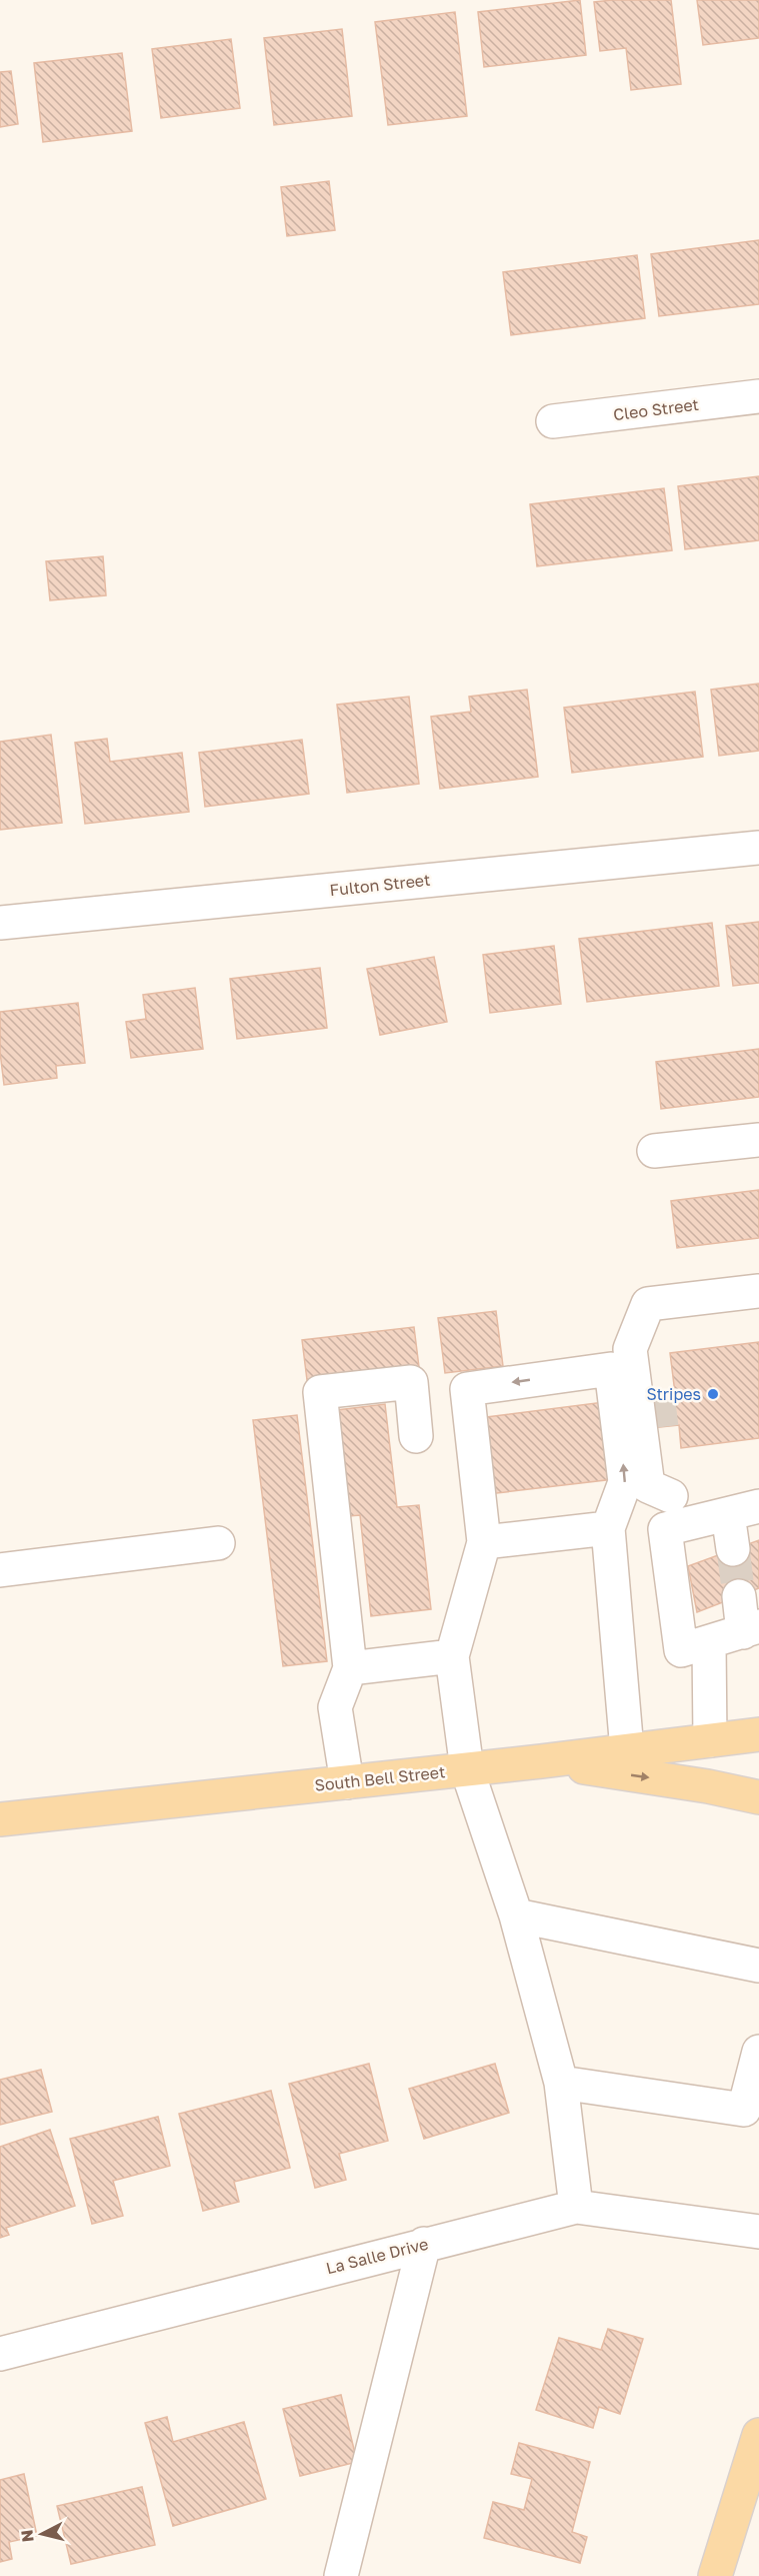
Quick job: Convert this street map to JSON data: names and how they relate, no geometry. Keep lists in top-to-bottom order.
{
  "streets": {
    "main road": ["South Bell Street"],
    "street": ["Cleo Street", "Fulton Street", "La Salle Drive"]
  },
  "places": ["Stripes"],
  "north": "left"
}
